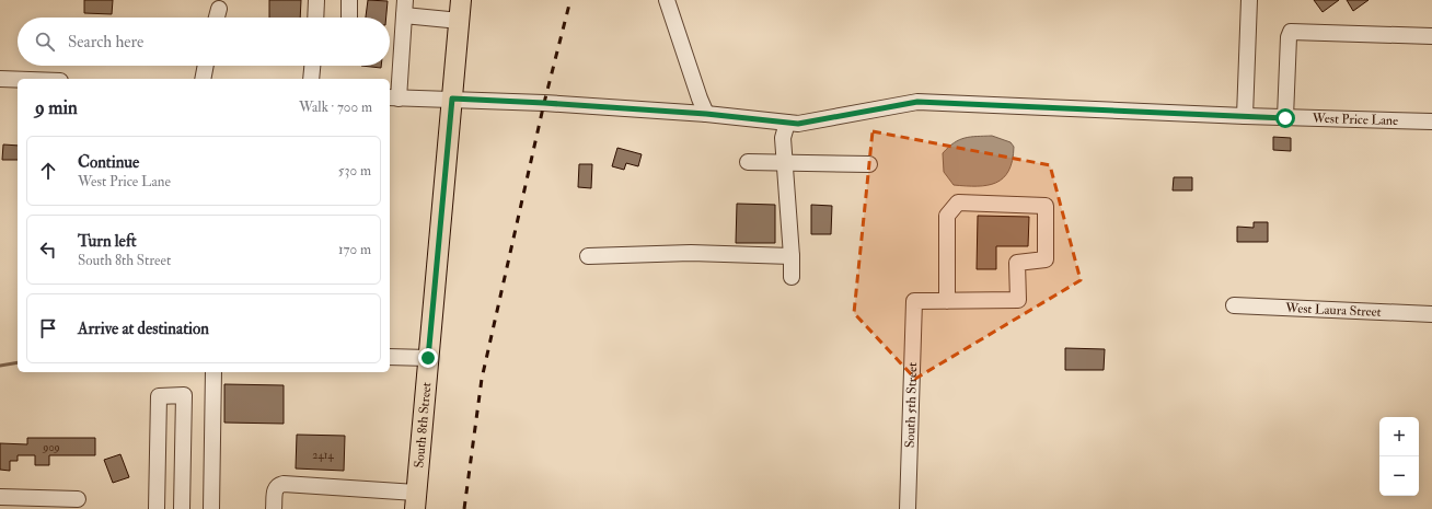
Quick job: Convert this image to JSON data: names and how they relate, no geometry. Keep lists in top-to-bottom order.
{
  "streets": {
    "main road": ["South 8th Street"],
    "street": ["West Price Lane", "West Laura Street", "South 5th Street"]
  },
  "crossings": [
    ["West Price Lane", "South 8th Street"]
  ],
  "house_numbers": ["909", "2414"],
  "page": {
    "search": "Search here",
    "heading": ["9 min", "Walk · 700 m"],
    "list": [
      ["Continue", "West Price Lane", "530 m"],
      ["Turn left", "South 8th Street", "170 m"],
      "Arrive at destination"
    ],
    "map_buttons": ["+", "−"]
  }
}
